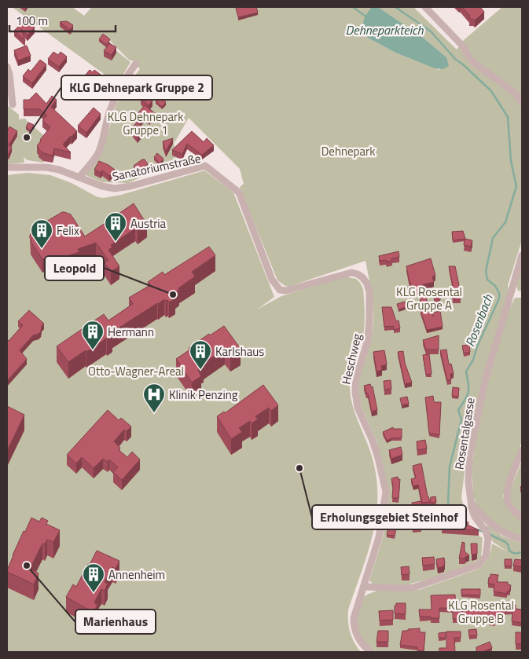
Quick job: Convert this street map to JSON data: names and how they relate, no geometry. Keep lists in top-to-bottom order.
{
  "streets": {
    "street": ["Sanatoriumstraße", "Heschweg", "Rosentalgasse"]
  },
  "crossings": [
    ["Sanatoriumstraße", "Heschweg"],
    ["Heschweg", "Rosentalgasse"]
  ],
  "water": ["Dehneparkteich", "Rosenbach"],
  "parks": [
    "KLG Dehnepark Gruppe 1",
    "Dehnepark",
    "KLG Rosental Gruppe A",
    "Otto-Wagner-Areal",
    "KLG Rosental Gruppe B"
  ],
  "places": {
    "other": [
      "KLG Dehnepark Gruppe 2",
      "Leopold",
      "Erholungsgebiet Steinhof",
      "Marienhaus"
    ],
    "building": [
      "Austria",
      "Felix",
      "Hermann",
      "Karlshaus",
      "Annenheim"
    ],
    "hospital": ["Klinik Penzing"]
  },
  "scale_bar": "100 m"
}
